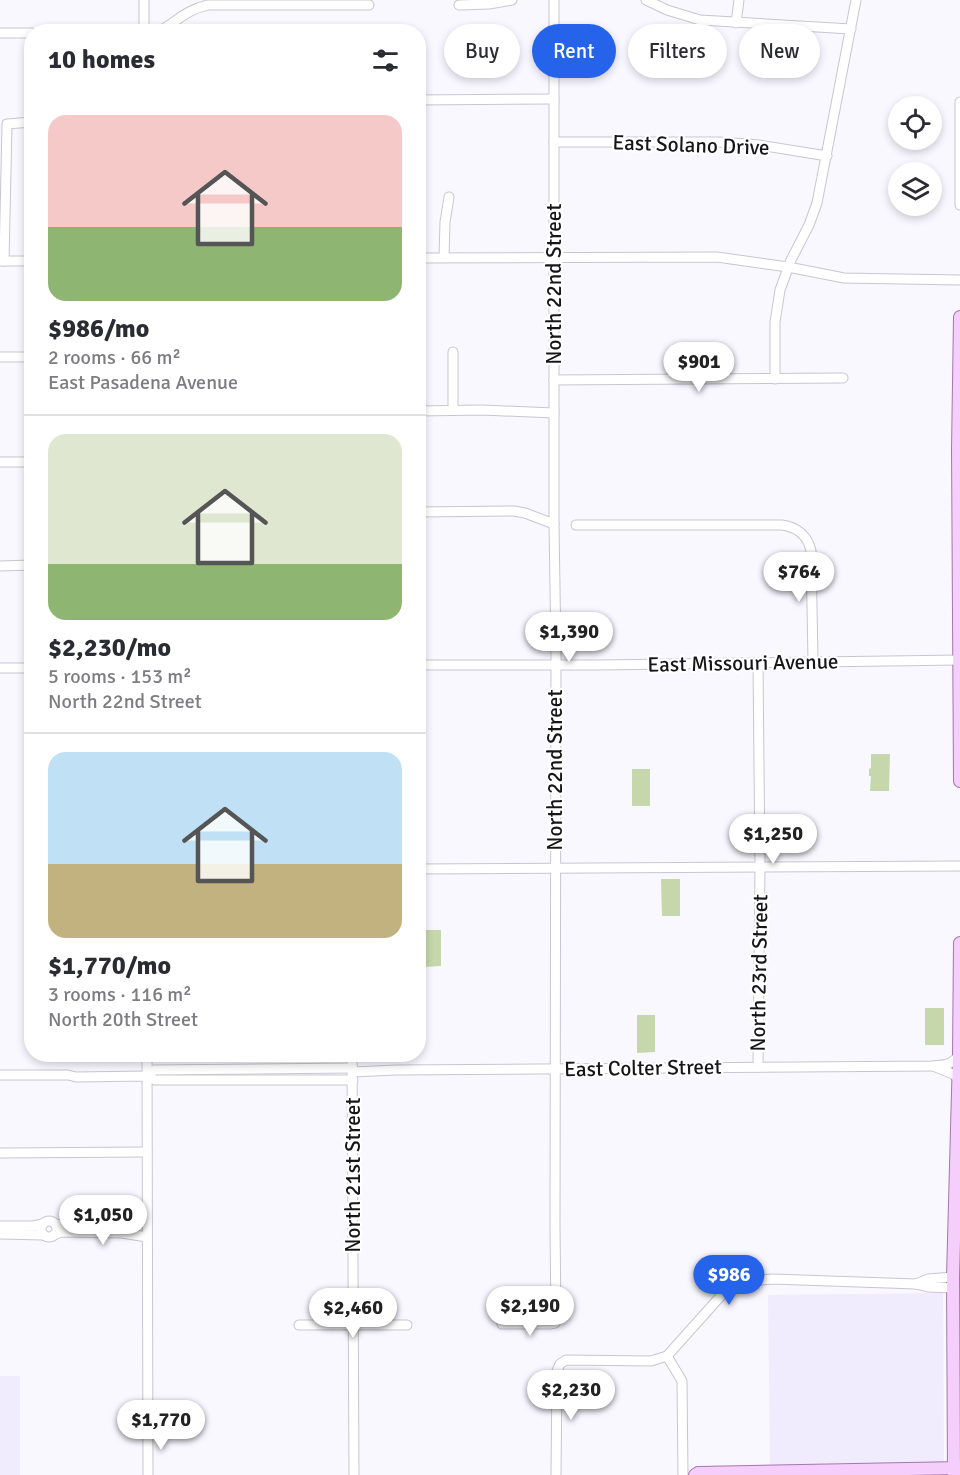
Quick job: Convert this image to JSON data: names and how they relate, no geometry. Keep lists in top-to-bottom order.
{
  "streets": {
    "street": [
      "East Solano Drive",
      "North 22nd Street",
      "East Missouri Avenue",
      "North 23rd Street",
      "East Colter Street",
      "North 21st Street"
    ]
  },
  "crossings": [
    ["East Solano Drive", "North 22nd Street"],
    ["North 22nd Street", "East Missouri Avenue"],
    ["North 22nd Street", "East Colter Street"],
    ["East Missouri Avenue", "North 23rd Street"],
    ["North 23rd Street", "East Colter Street"],
    ["East Colter Street", "North 21st Street"]
  ],
  "page": {
    "chip": [
      "Buy",
      "Rent",
      "Filters",
      "New"
    ],
    "heading": "10 homes",
    "list": [
      {
        "name": "$986/mo",
        "note": "2 rooms · 66 m² · East Pasadena Avenue"
      },
      {
        "name": "$2,230/mo",
        "note": "5 rooms · 153 m² · North 22nd Street"
      },
      {
        "name": "$1,770/mo",
        "note": "3 rooms · 116 m² · North 20th Street"
      }
    ],
    "price": [
      "$901",
      "$764",
      "$1,390",
      "$1,250",
      "$1,050",
      "$986",
      "$2,190",
      "$2,460",
      "$2,230",
      "$1,770"
    ]
  }
}
